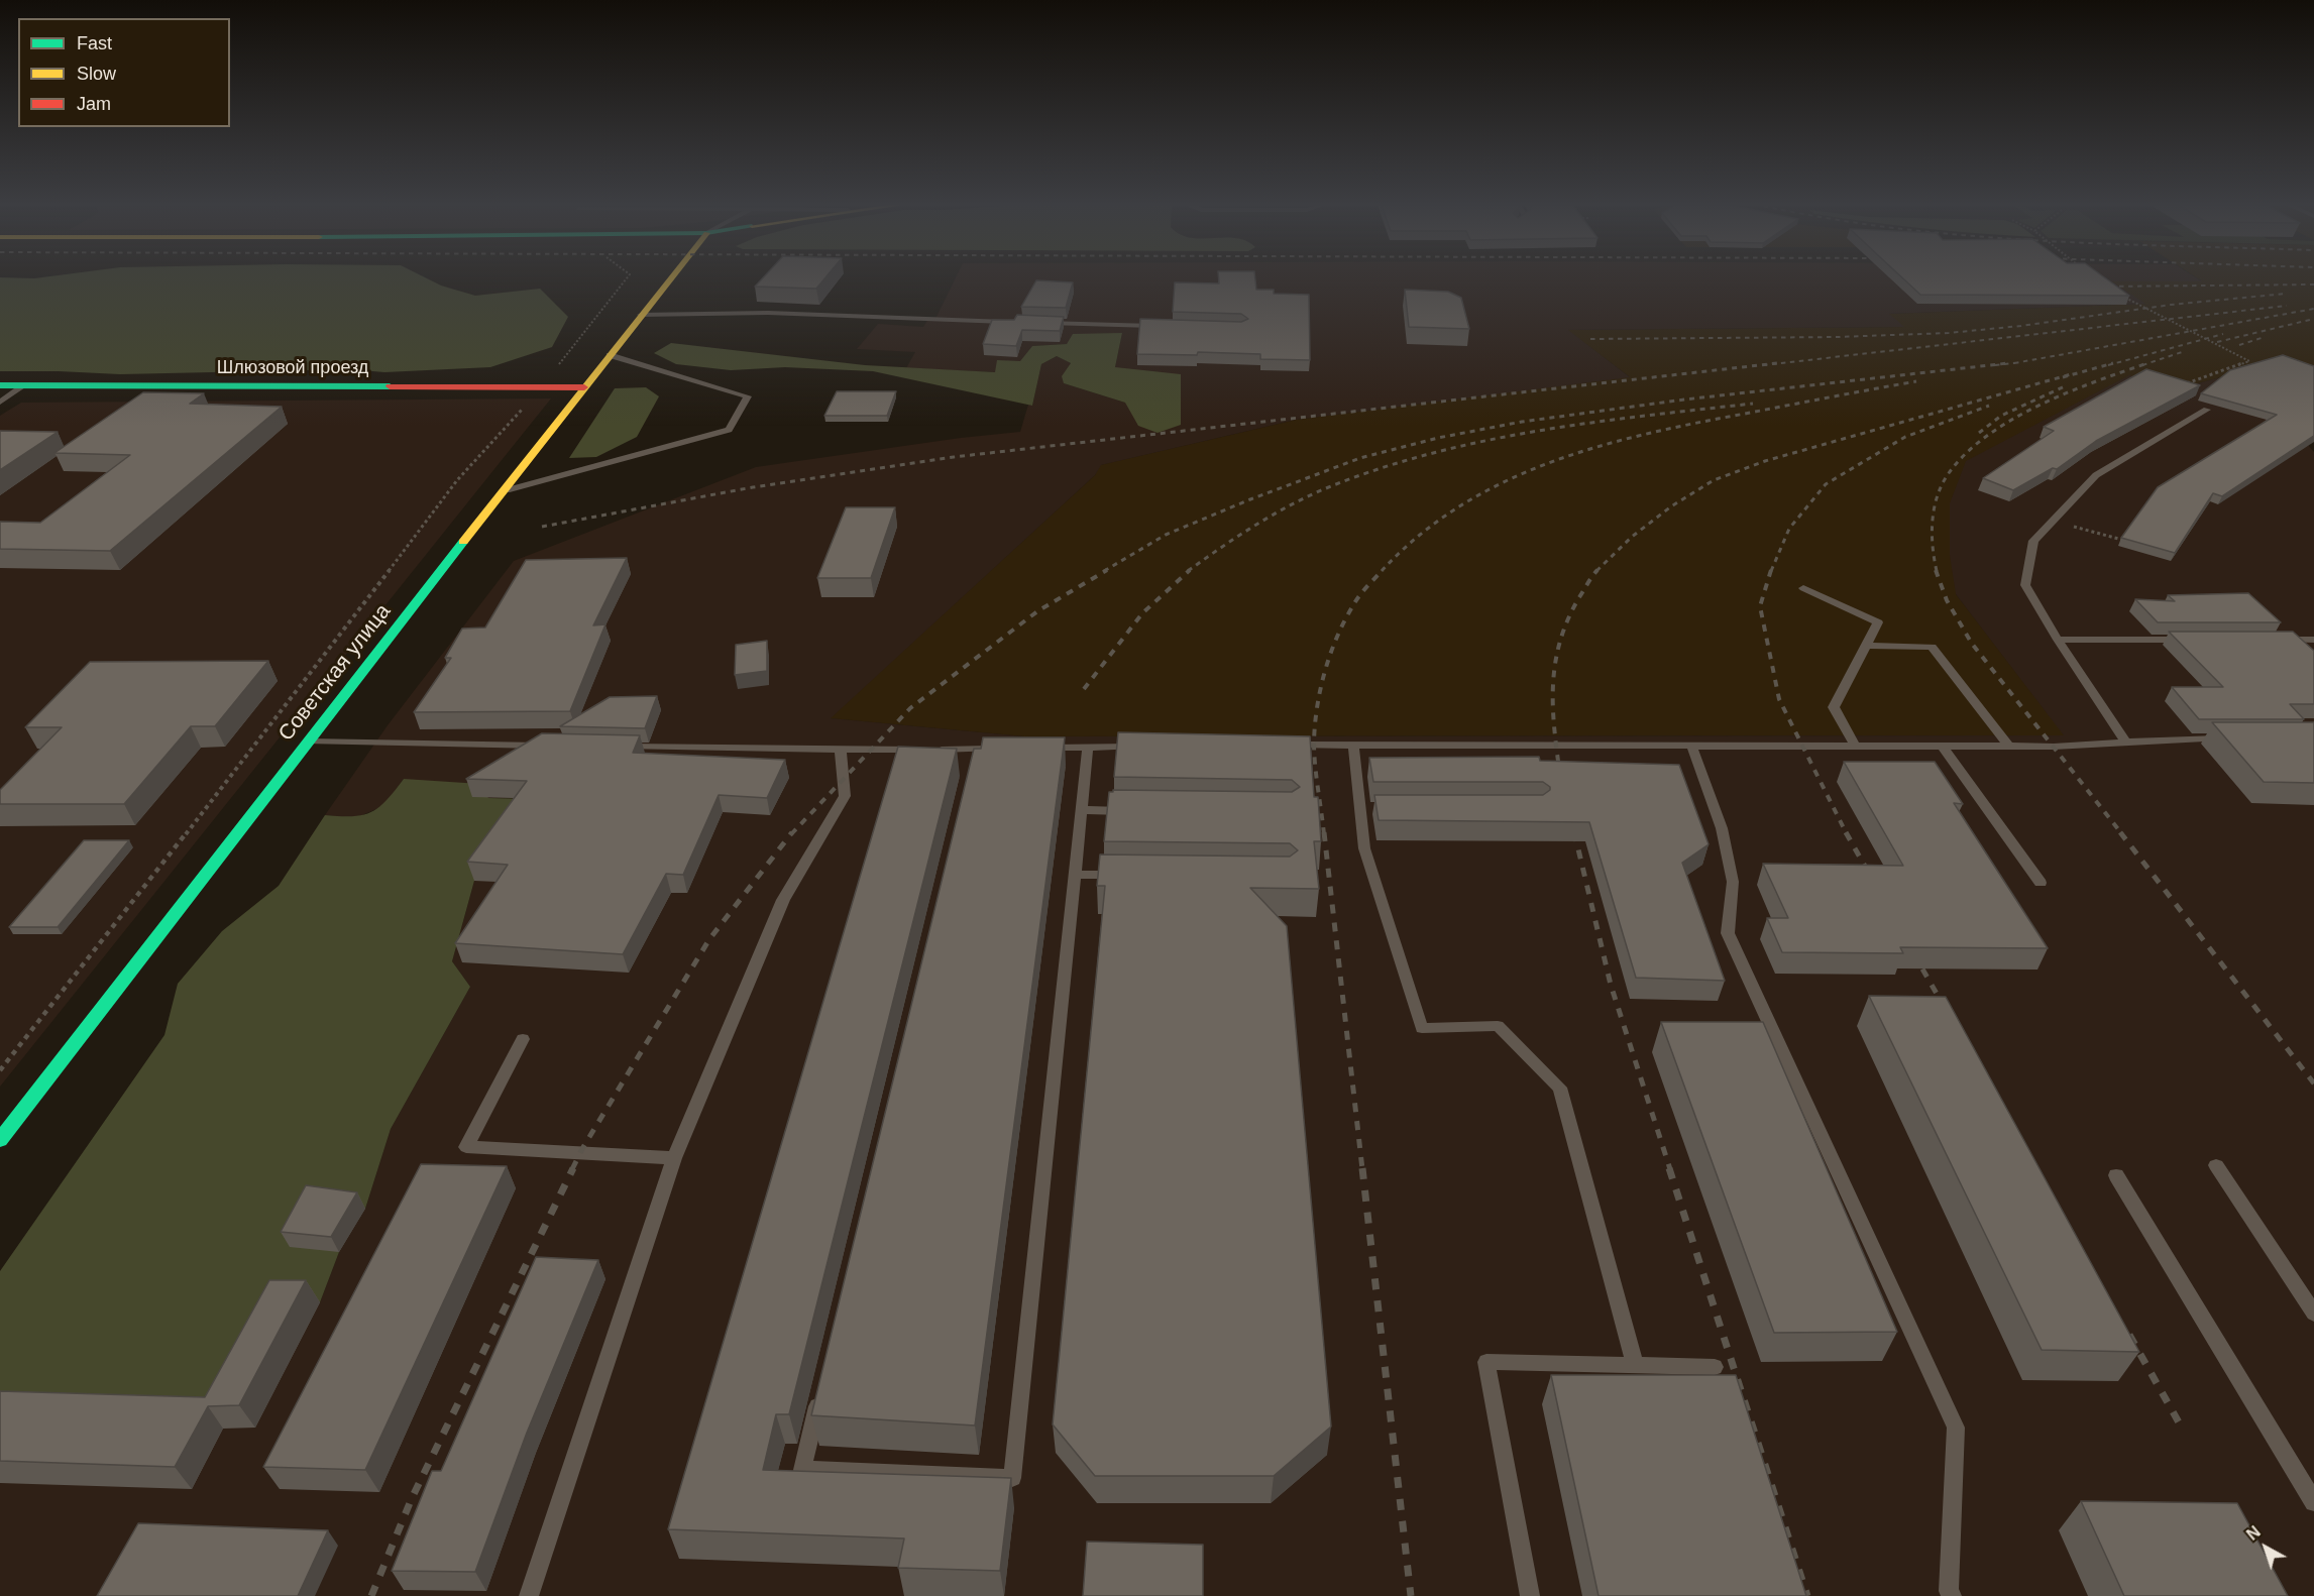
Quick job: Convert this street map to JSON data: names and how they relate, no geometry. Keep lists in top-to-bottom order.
{
  "streets": {
    "main road": ["Шлюзовой проезд", "Советская улица"]
  },
  "crossings": [
    ["Шлюзовой проезд", "Советская улица"]
  ],
  "legend": ["Fast", "Slow", "Jam"],
  "north": "top left"
}
